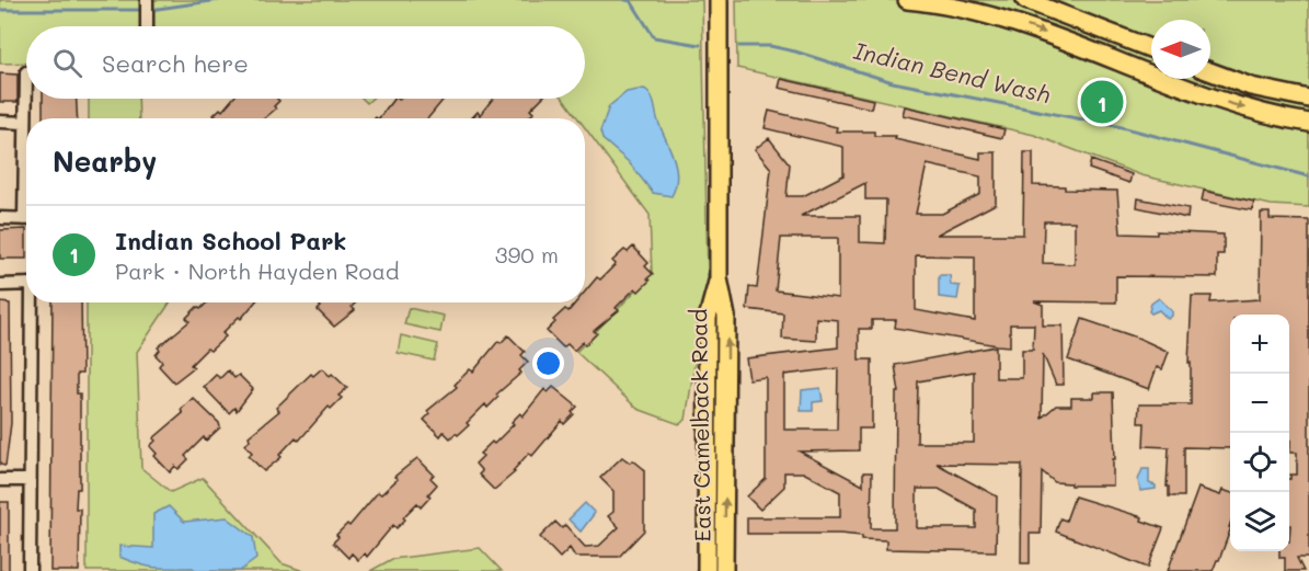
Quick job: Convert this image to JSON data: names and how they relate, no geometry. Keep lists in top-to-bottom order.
{
  "streets": {
    "main road": ["East Camelback Road"]
  },
  "water": ["Indian Bend Wash"],
  "north": "left",
  "page": {
    "search": "Search here",
    "pins": "1",
    "heading": "Nearby",
    "list": [
      {
        "mark": "1",
        "name": "Indian School Park",
        "note": "Park · North Hayden Road",
        "value": "390 m"
      }
    ],
    "map_buttons": ["+", "−"]
  }
}
